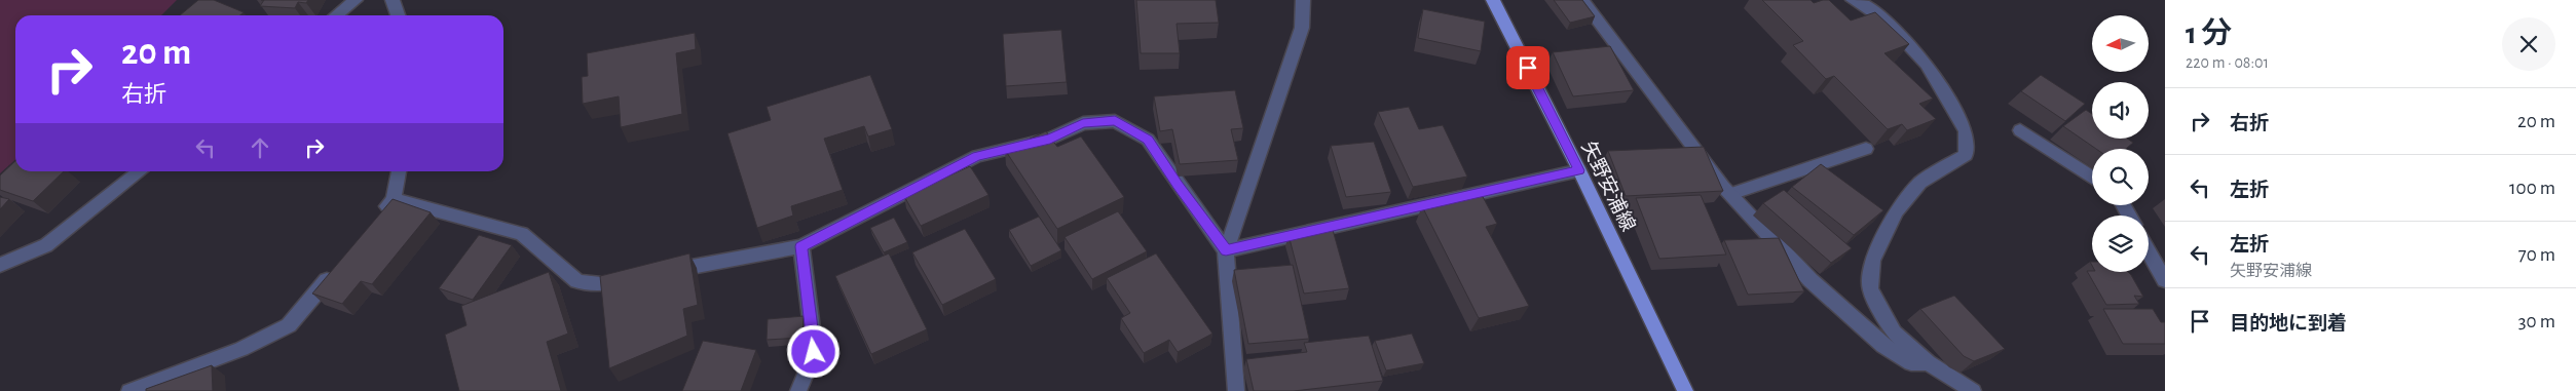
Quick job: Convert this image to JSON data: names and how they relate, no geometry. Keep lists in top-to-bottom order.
{
  "streets": {
    "main road": ["矢野安浦線"]
  },
  "north": "left",
  "page": {
    "heading": ["1 分", "220 m · 08:01"],
    "turn": ["20 m", "右折"],
    "list": [
      {
        "name": "右折",
        "value": "20 m"
      },
      {
        "name": "左折",
        "value": "100 m"
      },
      {
        "name": "左折",
        "note": "矢野安浦線",
        "value": "70 m"
      },
      {
        "name": "目的地に到着",
        "value": "30 m"
      }
    ]
  }
}
